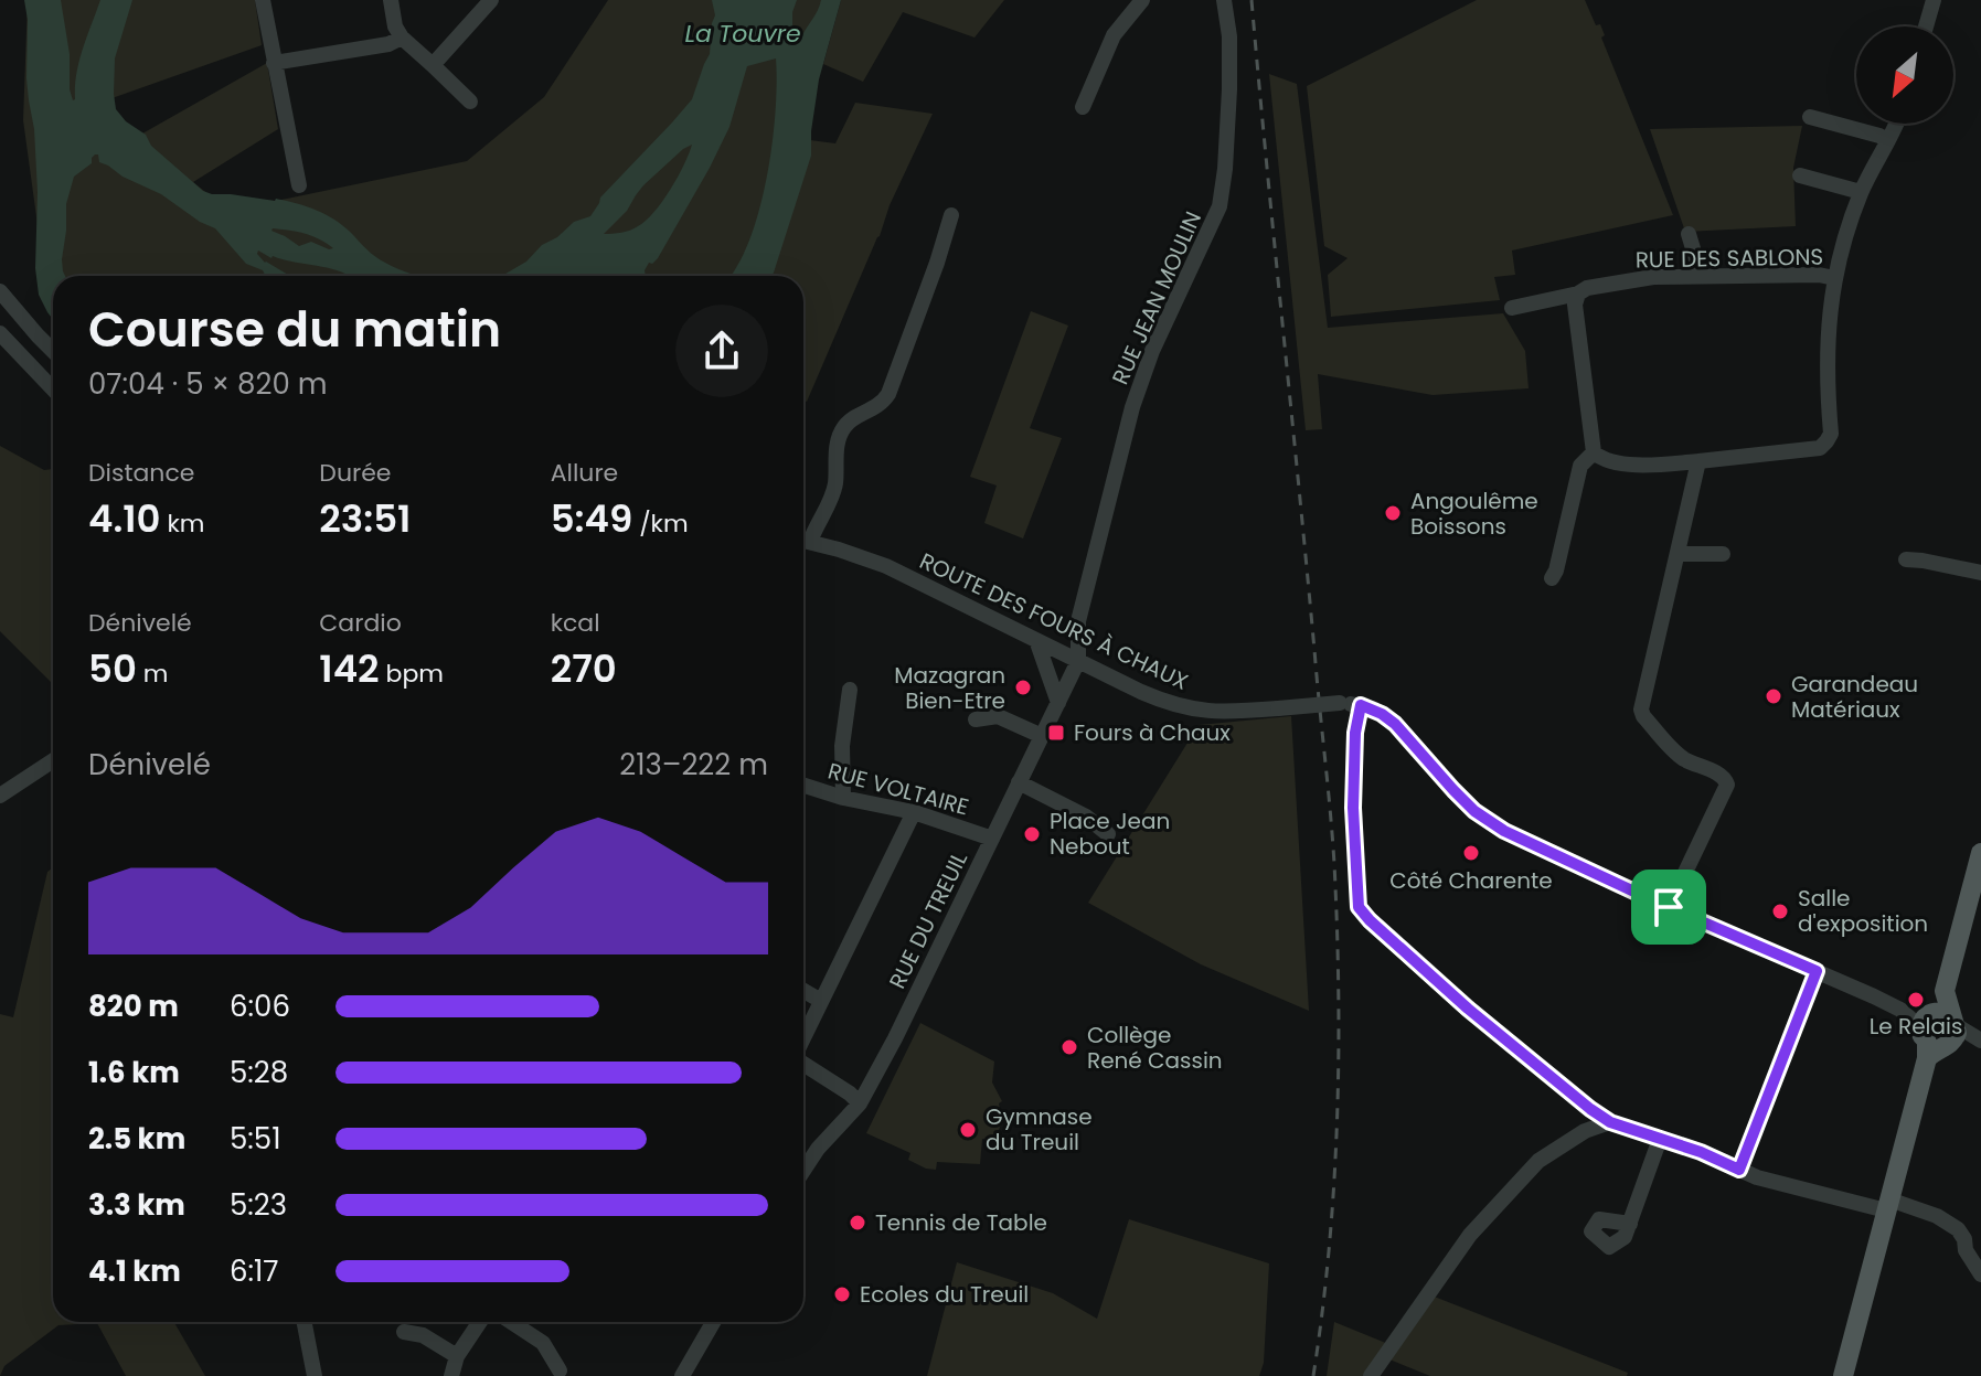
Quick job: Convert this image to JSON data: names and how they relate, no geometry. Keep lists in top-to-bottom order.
{
  "streets": {
    "street": [
      "RUE DES SABLONS",
      "RUE JEAN MOULIN",
      "ROUTE DES FOURS À CHAUX",
      "RUE VOLTAIRE",
      "RUE DU TREUIL"
    ]
  },
  "crossings": [
    ["RUE JEAN MOULIN", "ROUTE DES FOURS À CHAUX"],
    ["RUE JEAN MOULIN", "RUE DU TREUIL"],
    ["ROUTE DES FOURS À CHAUX", "RUE DU TREUIL"],
    ["RUE VOLTAIRE", "RUE DU TREUIL"]
  ],
  "water": ["La Touvre"],
  "places": {
    "other": [
      "Angoulême Boissons",
      "Mazagran Bien-Etre",
      "Garandeau Matériaux",
      "Place Jean Nebout",
      "Côté Charente",
      "Salle d'exposition",
      "Le Relais",
      "Collège René Cassin",
      "Gymnase du Treuil",
      "Tennis de Table",
      "Ecoles du Treuil"
    ],
    "transit": ["Fours à Chaux"]
  },
  "north": "bottom left",
  "page": {
    "heading": ["Course du matin", "07:04 · 5 × 820 m"],
    "stats": [
      ["Distance", "4.10 km"],
      ["Durée", "23:51"],
      ["Allure", "5:49 /km"],
      ["Dénivelé", "50 m"],
      ["Cardio", "142 bpm"],
      ["kcal", "270"]
    ],
    "chart": ["Dénivelé", "213–222 m"],
    "list": [
      {
        "name": "820 m",
        "note": "6:06"
      },
      {
        "name": "1.6 km",
        "note": "5:28"
      },
      {
        "name": "2.5 km",
        "note": "5:51"
      },
      {
        "name": "3.3 km",
        "note": "5:23"
      },
      {
        "name": "4.1 km",
        "note": "6:17"
      }
    ]
  }
}
